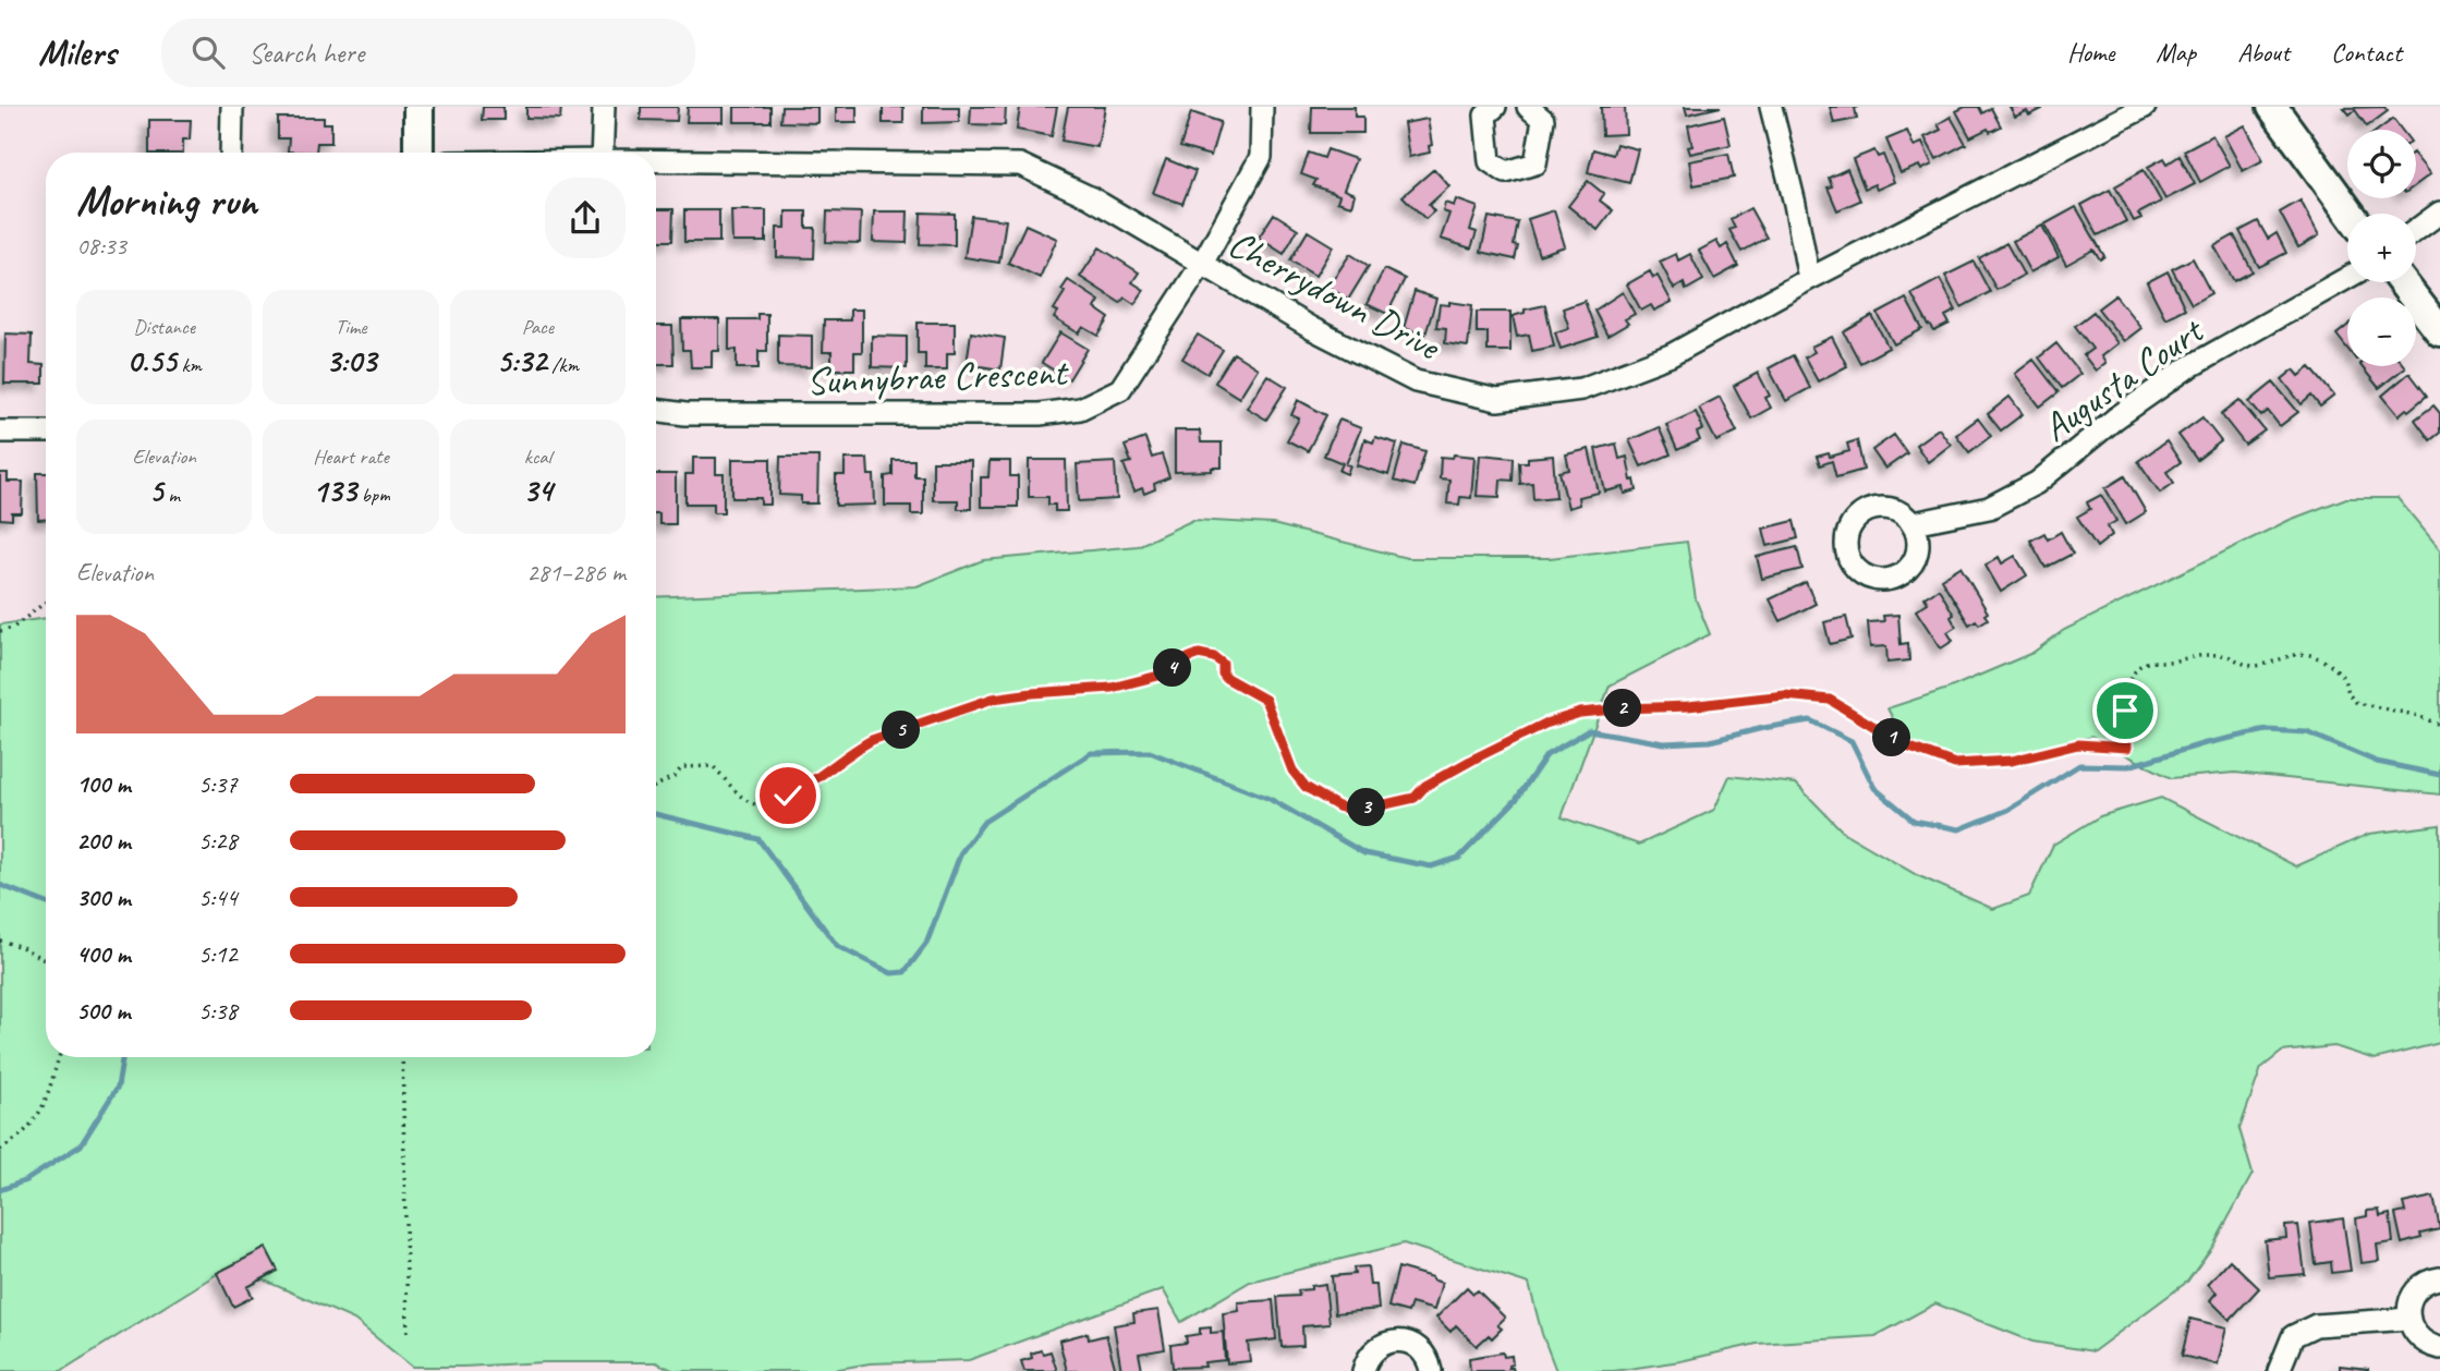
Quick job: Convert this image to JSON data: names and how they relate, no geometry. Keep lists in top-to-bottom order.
{
  "streets": {
    "street": ["Cherrydown Drive", "Sunnybrae Crescent", "Augusta Court"]
  },
  "crossings": [
    ["Cherrydown Drive", "Sunnybrae Crescent"]
  ],
  "page": {
    "header": "Milers",
    "search": "Search here",
    "nav": [
      "Home",
      "Map",
      "About",
      "Contact"
    ],
    "map_buttons": ["+", "−"],
    "heading": ["Morning run", "08:33"],
    "stats": [
      ["Distance", "0.55 km"],
      ["Time", "3:03"],
      ["Pace", "5:32 /km"],
      ["Elevation", "5 m"],
      ["Heart rate", "133 bpm"],
      ["kcal", "34"]
    ],
    "chart": ["Elevation", "281–286 m"],
    "pins": [
      "4",
      "2",
      "5",
      "1",
      "3"
    ],
    "list": [
      {
        "name": "100 m",
        "note": "5:37"
      },
      {
        "name": "200 m",
        "note": "5:28"
      },
      {
        "name": "300 m",
        "note": "5:44"
      },
      {
        "name": "400 m",
        "note": "5:12"
      },
      {
        "name": "500 m",
        "note": "5:38"
      }
    ]
  }
}
